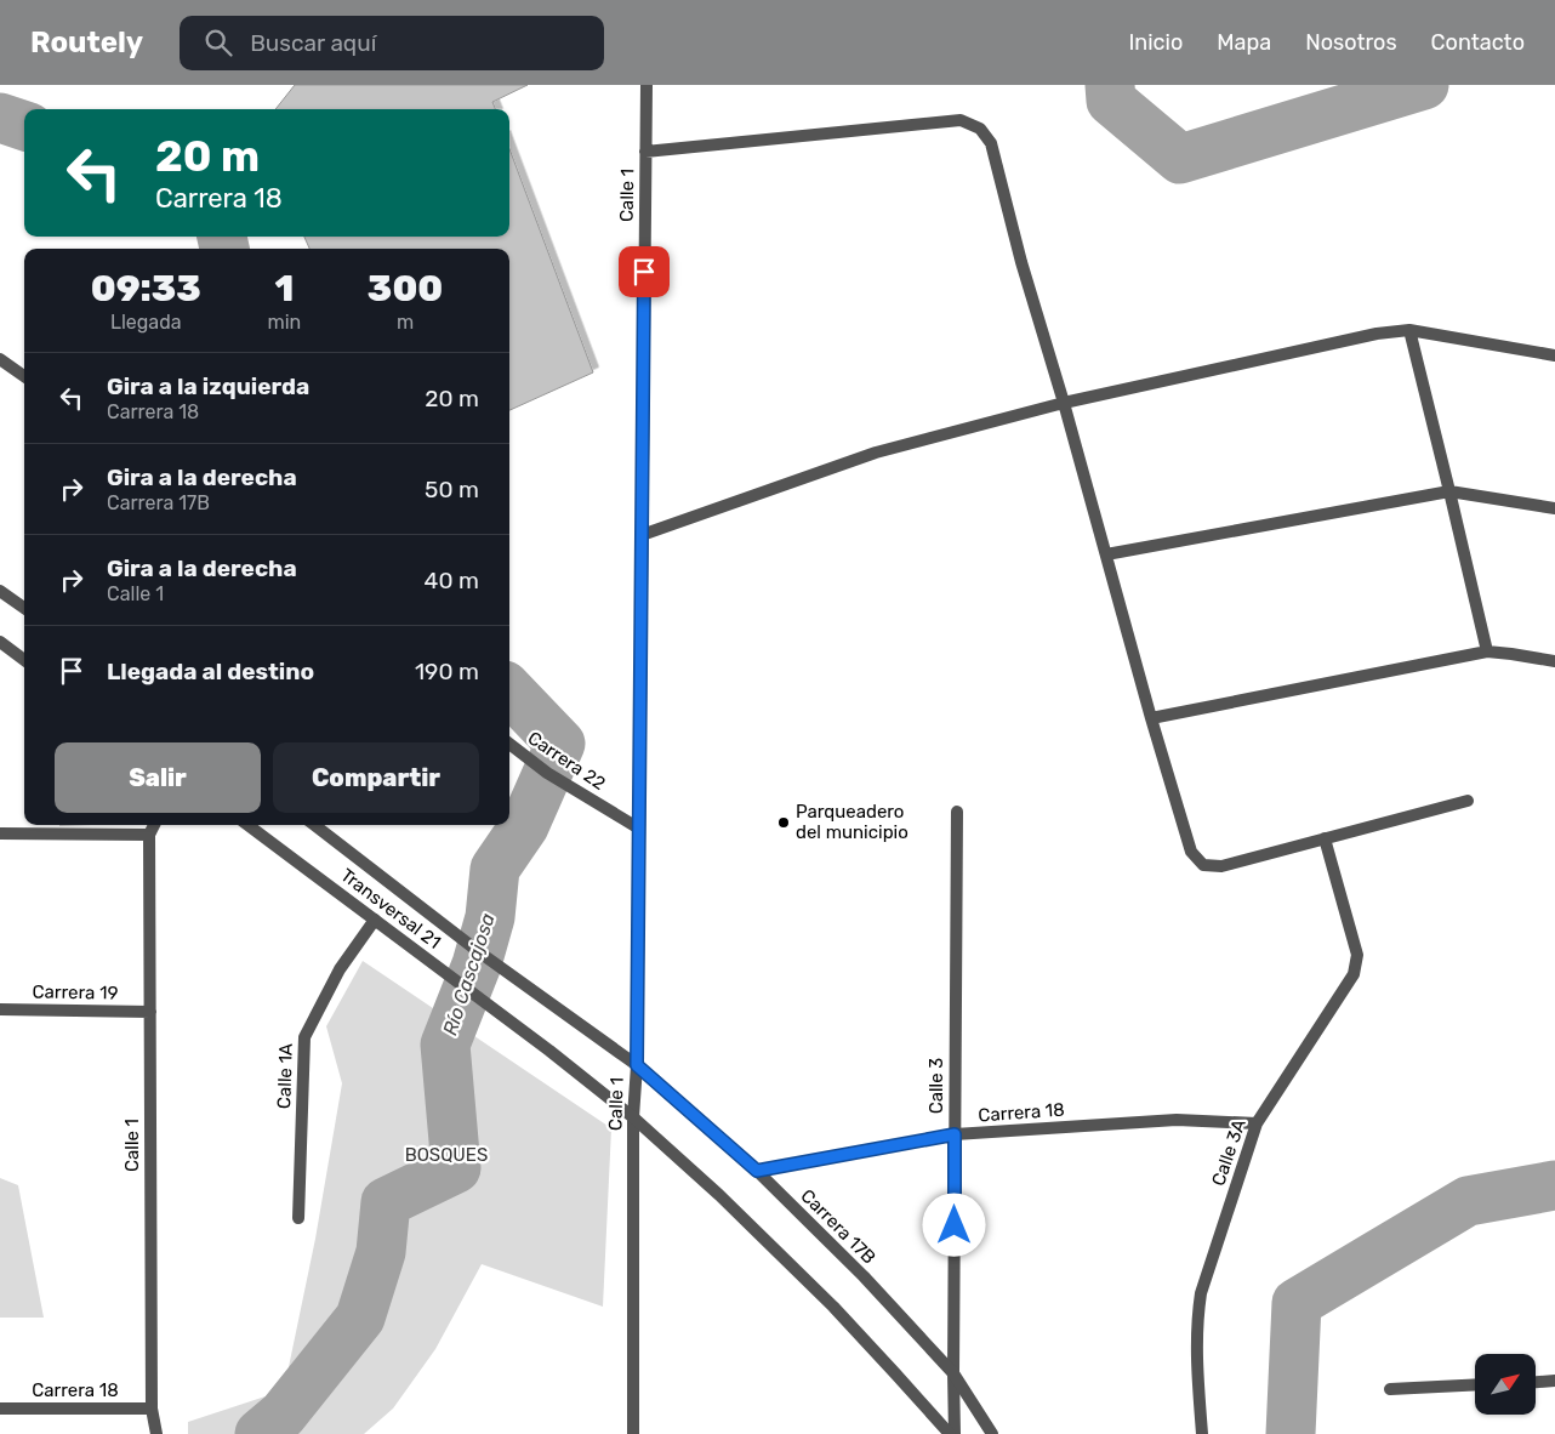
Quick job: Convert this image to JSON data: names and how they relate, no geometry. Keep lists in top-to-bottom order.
{
  "streets": {
    "street": [
      "Calle 1",
      "Carrera 22",
      "Transversal 21",
      "Carrera 19",
      "Calle 1A",
      "Calle 3",
      "Carrera 18",
      "Calle 3A",
      "Carrera 17B"
    ]
  },
  "crossings": [
    ["Calle 1", "Carrera 22"],
    ["Calle 1", "Transversal 21"],
    ["Calle 1", "Carrera 19"],
    ["Calle 1", "Carrera 18"],
    ["Calle 1", "Carrera 17B"],
    ["Transversal 21", "Calle 1A"],
    ["Calle 3", "Carrera 18"],
    ["Calle 3", "Carrera 17B"],
    ["Carrera 18", "Calle 3A"],
    ["Carrera 18", "Carrera 17B"]
  ],
  "water": ["Río Cascajosa"],
  "parks": ["BOSQUES"],
  "places": ["Parqueadero del municipio"],
  "north": "top right",
  "page": {
    "header": "Routely",
    "search": "Buscar aquí",
    "nav": [
      "Inicio",
      "Mapa",
      "Nosotros",
      "Contacto"
    ],
    "turn": ["20 m", "Carrera 18"],
    "eta": [
      "09:33",
      "Llegada",
      "1",
      "min",
      "300",
      "m"
    ],
    "list": [
      {
        "name": "Gira a la izquierda",
        "note": "Carrera 18",
        "value": "20 m"
      },
      {
        "name": "Gira a la derecha",
        "note": "Carrera 17B",
        "value": "50 m"
      },
      {
        "name": "Gira a la derecha",
        "note": "Calle 1",
        "value": "40 m"
      },
      {
        "name": "Llegada al destino",
        "value": "190 m"
      }
    ],
    "buttons": ["Salir", "Compartir"]
  }
}
